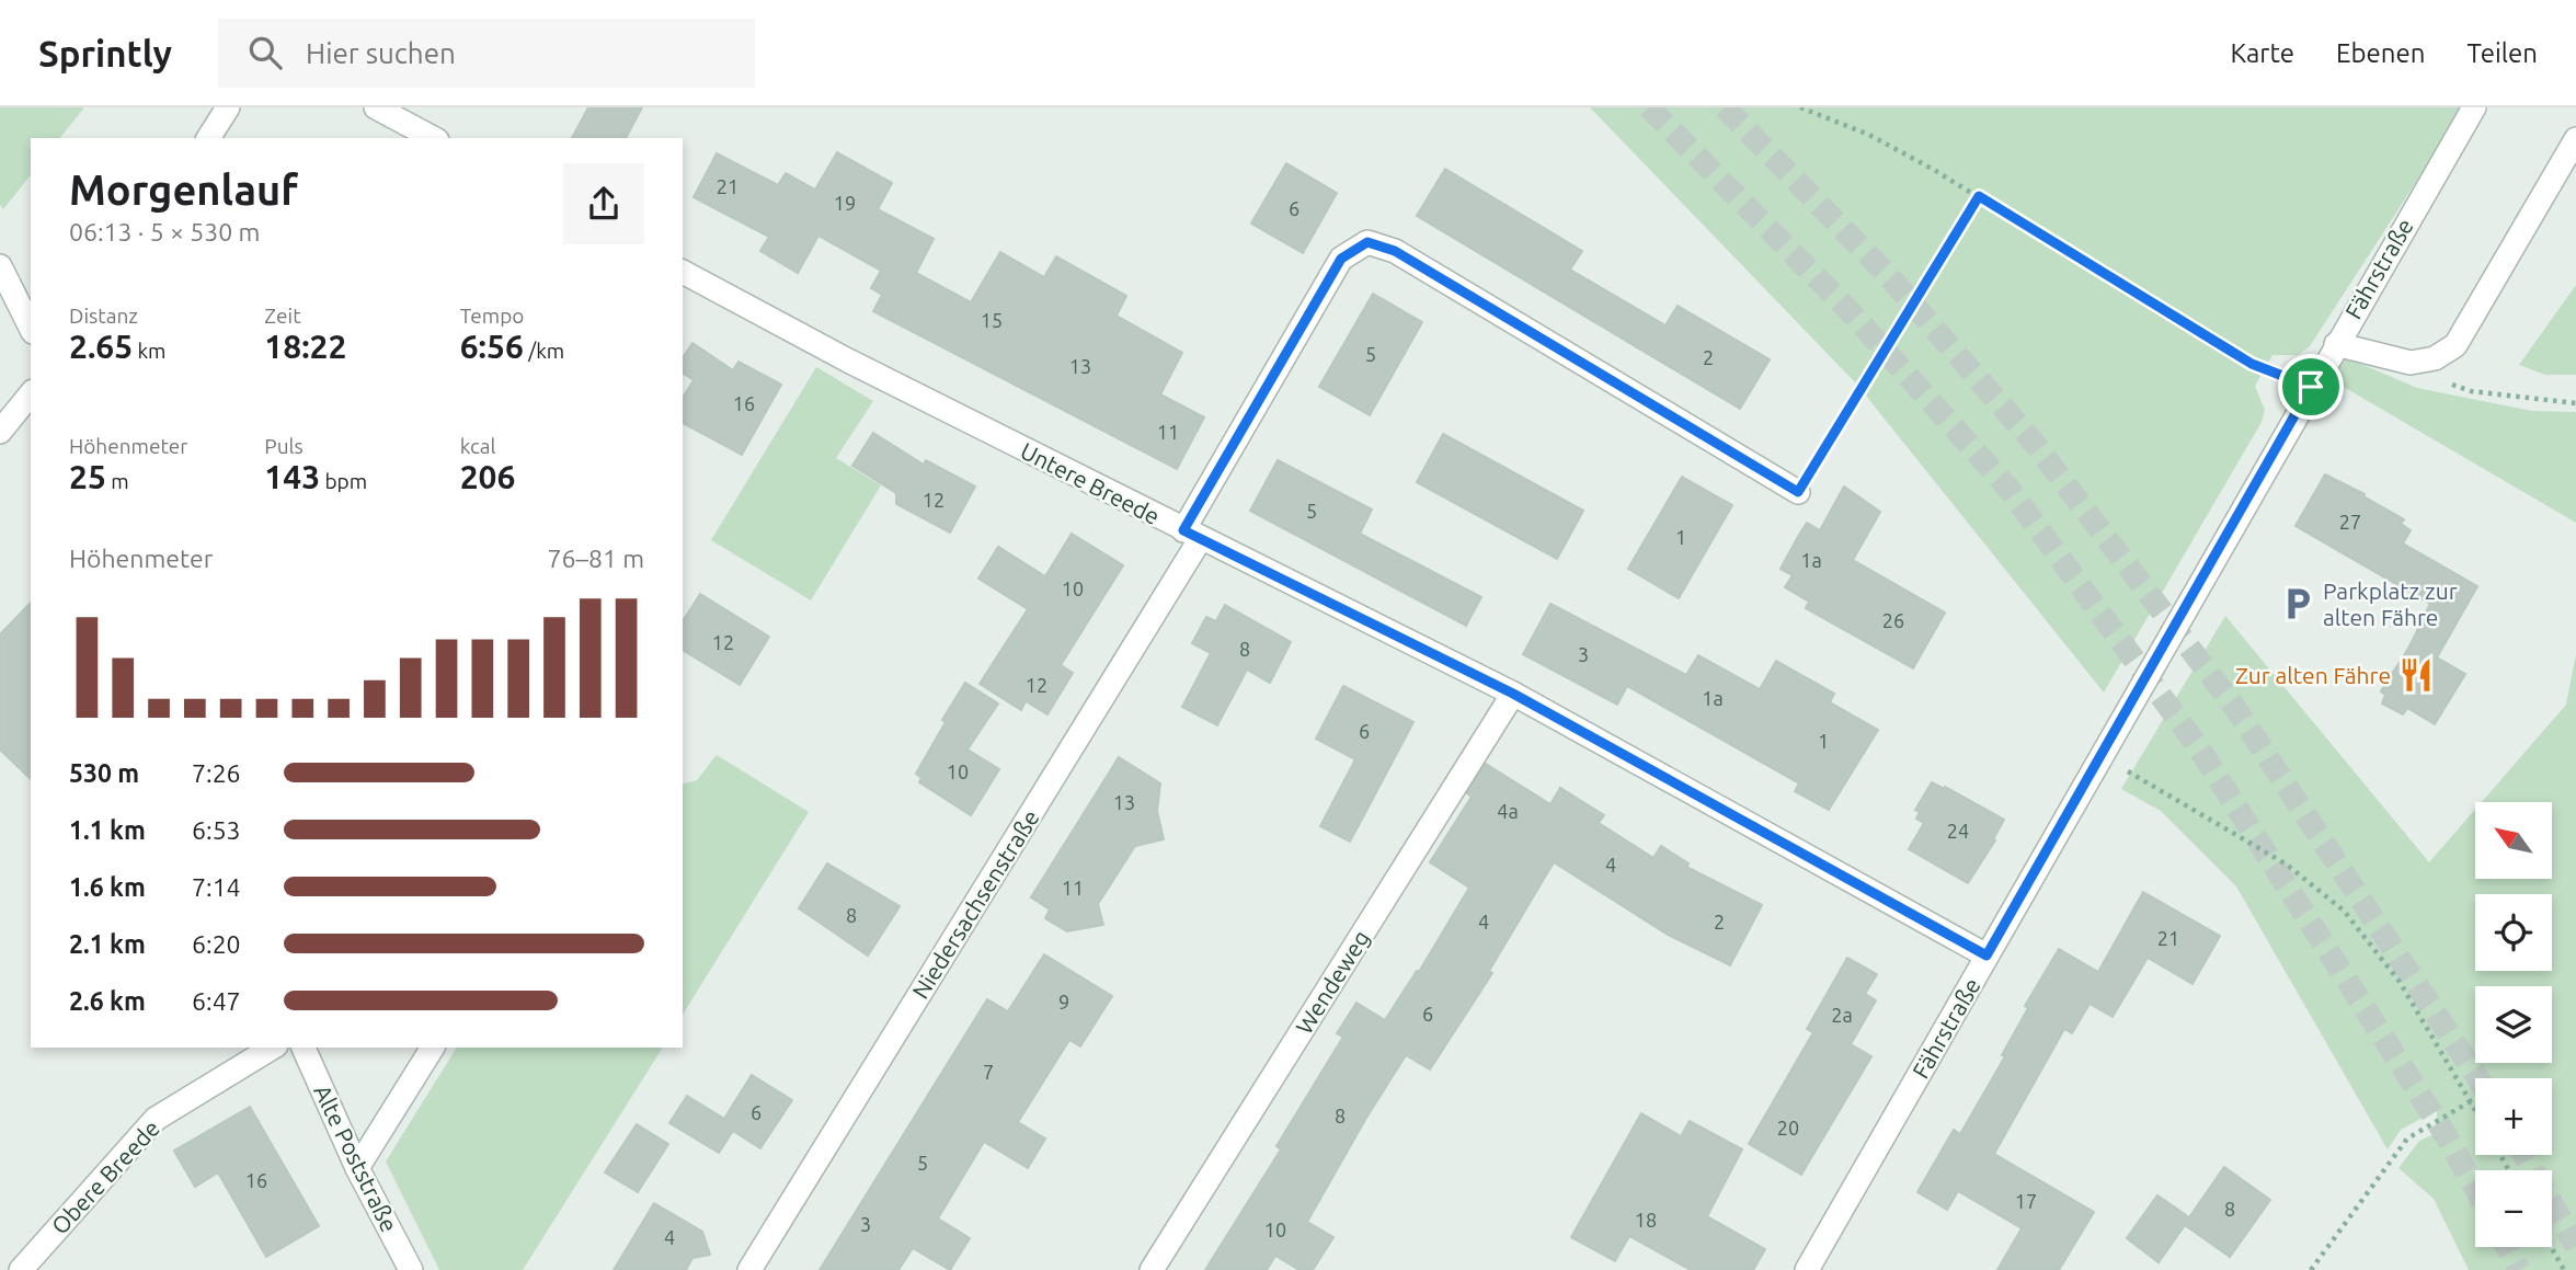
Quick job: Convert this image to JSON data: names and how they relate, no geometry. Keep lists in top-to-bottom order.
{
  "streets": {
    "street": [
      "Fährstraße",
      "Untere Breede",
      "Niedersachsenstraße",
      "Wendeweg",
      "Alte Poststraße",
      "Obere Breede"
    ]
  },
  "crossings": [
    ["Fährstraße", "Untere Breede"],
    ["Untere Breede", "Niedersachsenstraße"],
    ["Untere Breede", "Wendeweg"]
  ],
  "places": {
    "parking": ["Parkplatz zur alten Fähre"],
    "restaurant": ["Zur alten Fähre"]
  },
  "house_numbers": [
    "21",
    "19",
    "6",
    "15",
    "5",
    "2",
    "13",
    "16",
    "11",
    "12",
    "5",
    "27",
    "1",
    "1a",
    "10",
    "26",
    "12",
    "8",
    "3",
    "12",
    "1a",
    "6",
    "1",
    "10",
    "13",
    "4a",
    "24",
    "4",
    "11",
    "8",
    "4",
    "2",
    "21",
    "9",
    "6",
    "2a",
    "7",
    "6",
    "8",
    "20",
    "5",
    "16",
    "17",
    "8",
    "18",
    "3",
    "10",
    "4"
  ],
  "north": "top left",
  "page": {
    "header": "Sprintly",
    "search": "Hier suchen",
    "nav": ["Karte", "Ebenen", "Teilen"],
    "heading": ["Morgenlauf", "06:13 · 5 × 530 m"],
    "stats": [
      ["Distanz", "2.65 km"],
      ["Zeit", "18:22"],
      ["Tempo", "6:56 /km"],
      ["Höhenmeter", "25 m"],
      ["Puls", "143 bpm"],
      ["kcal", "206"]
    ],
    "chart": ["Höhenmeter", "76–81 m"],
    "list": [
      {
        "name": "530 m",
        "note": "7:26"
      },
      {
        "name": "1.1 km",
        "note": "6:53"
      },
      {
        "name": "1.6 km",
        "note": "7:14"
      },
      {
        "name": "2.1 km",
        "note": "6:20"
      },
      {
        "name": "2.6 km",
        "note": "6:47"
      }
    ],
    "map_buttons": ["+", "−"]
  }
}
